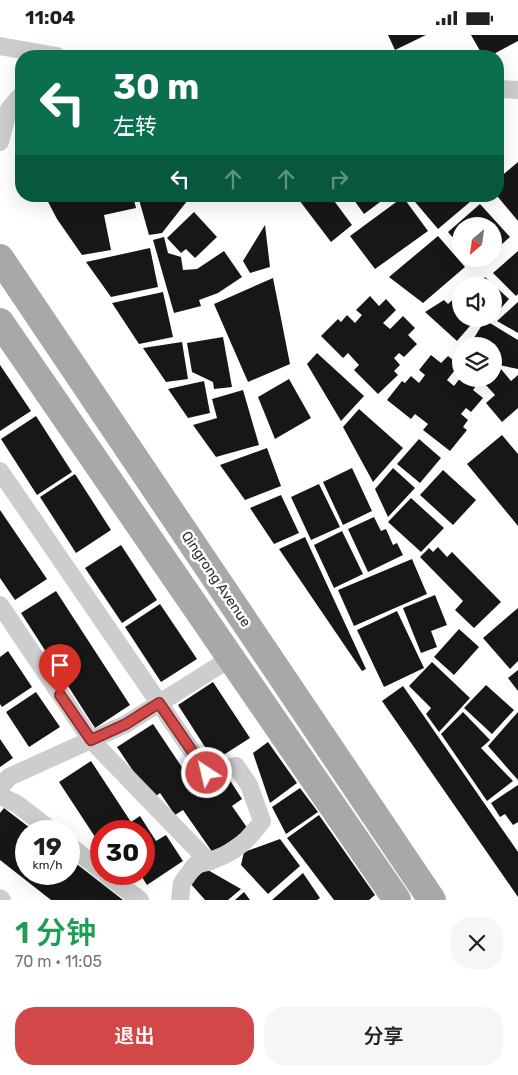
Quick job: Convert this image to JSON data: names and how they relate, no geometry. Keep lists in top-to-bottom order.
{
  "streets": {
    "main road": ["Qingrong Avenue"]
  },
  "north": "bottom left",
  "page": {
    "status": "11:04",
    "turn": ["30 m", "左转"],
    "speed": "19 km/h",
    "limit": "30",
    "heading": ["1 分钟", "70 m · 11:05"],
    "buttons": ["退出", "分享"]
  }
}
